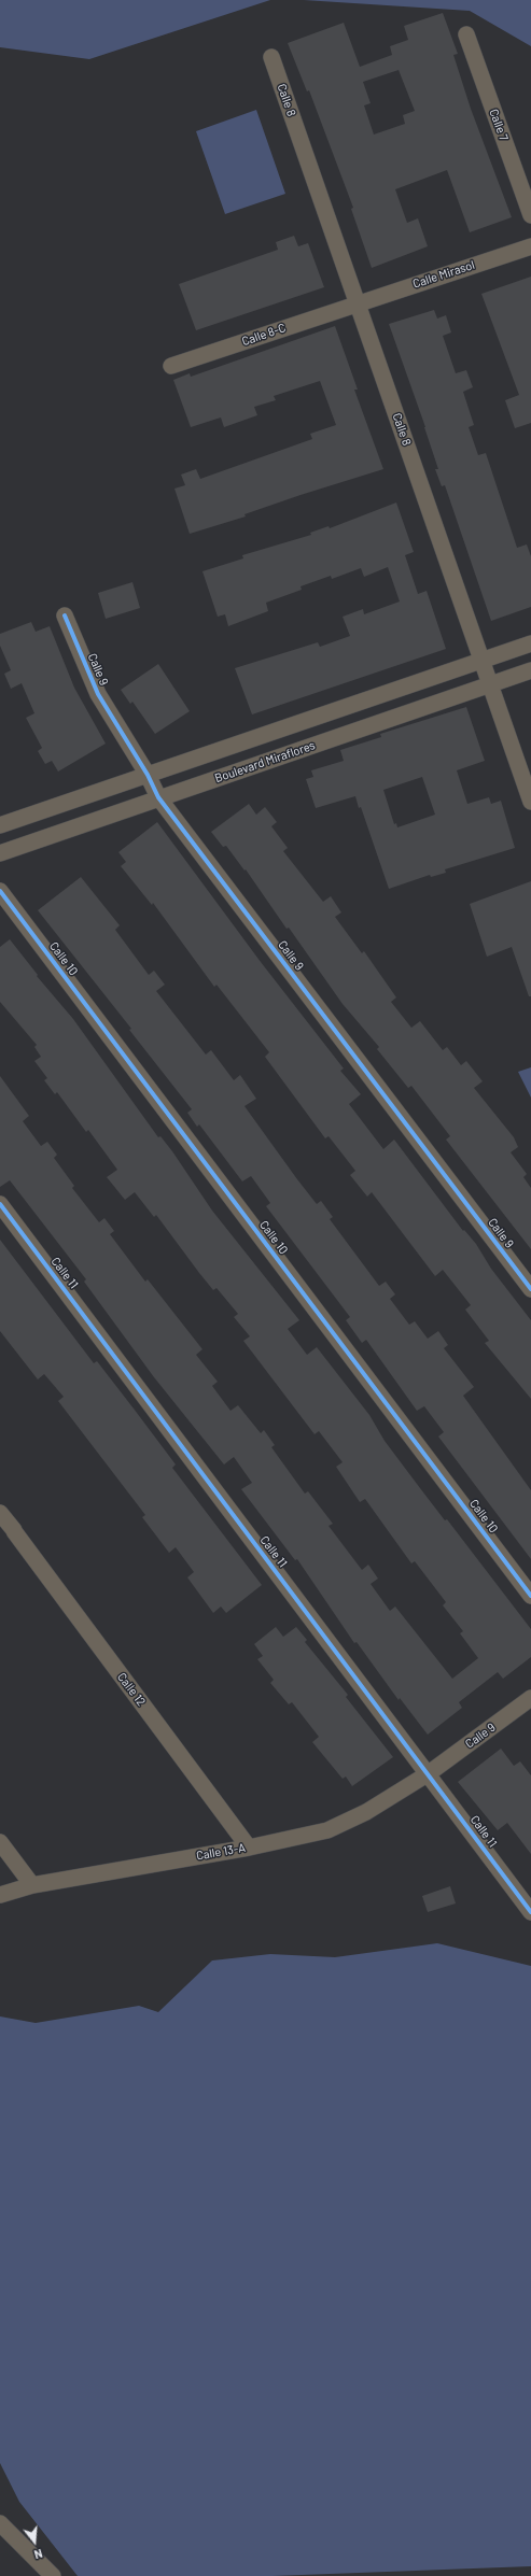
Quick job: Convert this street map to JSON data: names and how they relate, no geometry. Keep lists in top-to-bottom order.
{
  "streets": {
    "street": [
      "Calle 8",
      "Calle 7",
      "Calle Mirasol",
      "Calle 8-C",
      "Calle 9",
      "Boulevard Miraflores",
      "Calle 10",
      "Calle 11",
      "Calle 12",
      "Calle 13-A"
    ]
  },
  "crossings": [
    ["Calle 8", "Calle Mirasol"],
    ["Calle 8", "Calle 8-C"],
    ["Calle 8", "Boulevard Miraflores"],
    ["Calle Mirasol", "Calle 8-C"],
    ["Calle 9", "Boulevard Miraflores"],
    ["Calle 9", "Calle 11"],
    ["Calle 9", "Calle 13-A"],
    ["Calle 11", "Calle 13-A"],
    ["Calle 12", "Calle 13-A"]
  ],
  "north": "bottom"
}
